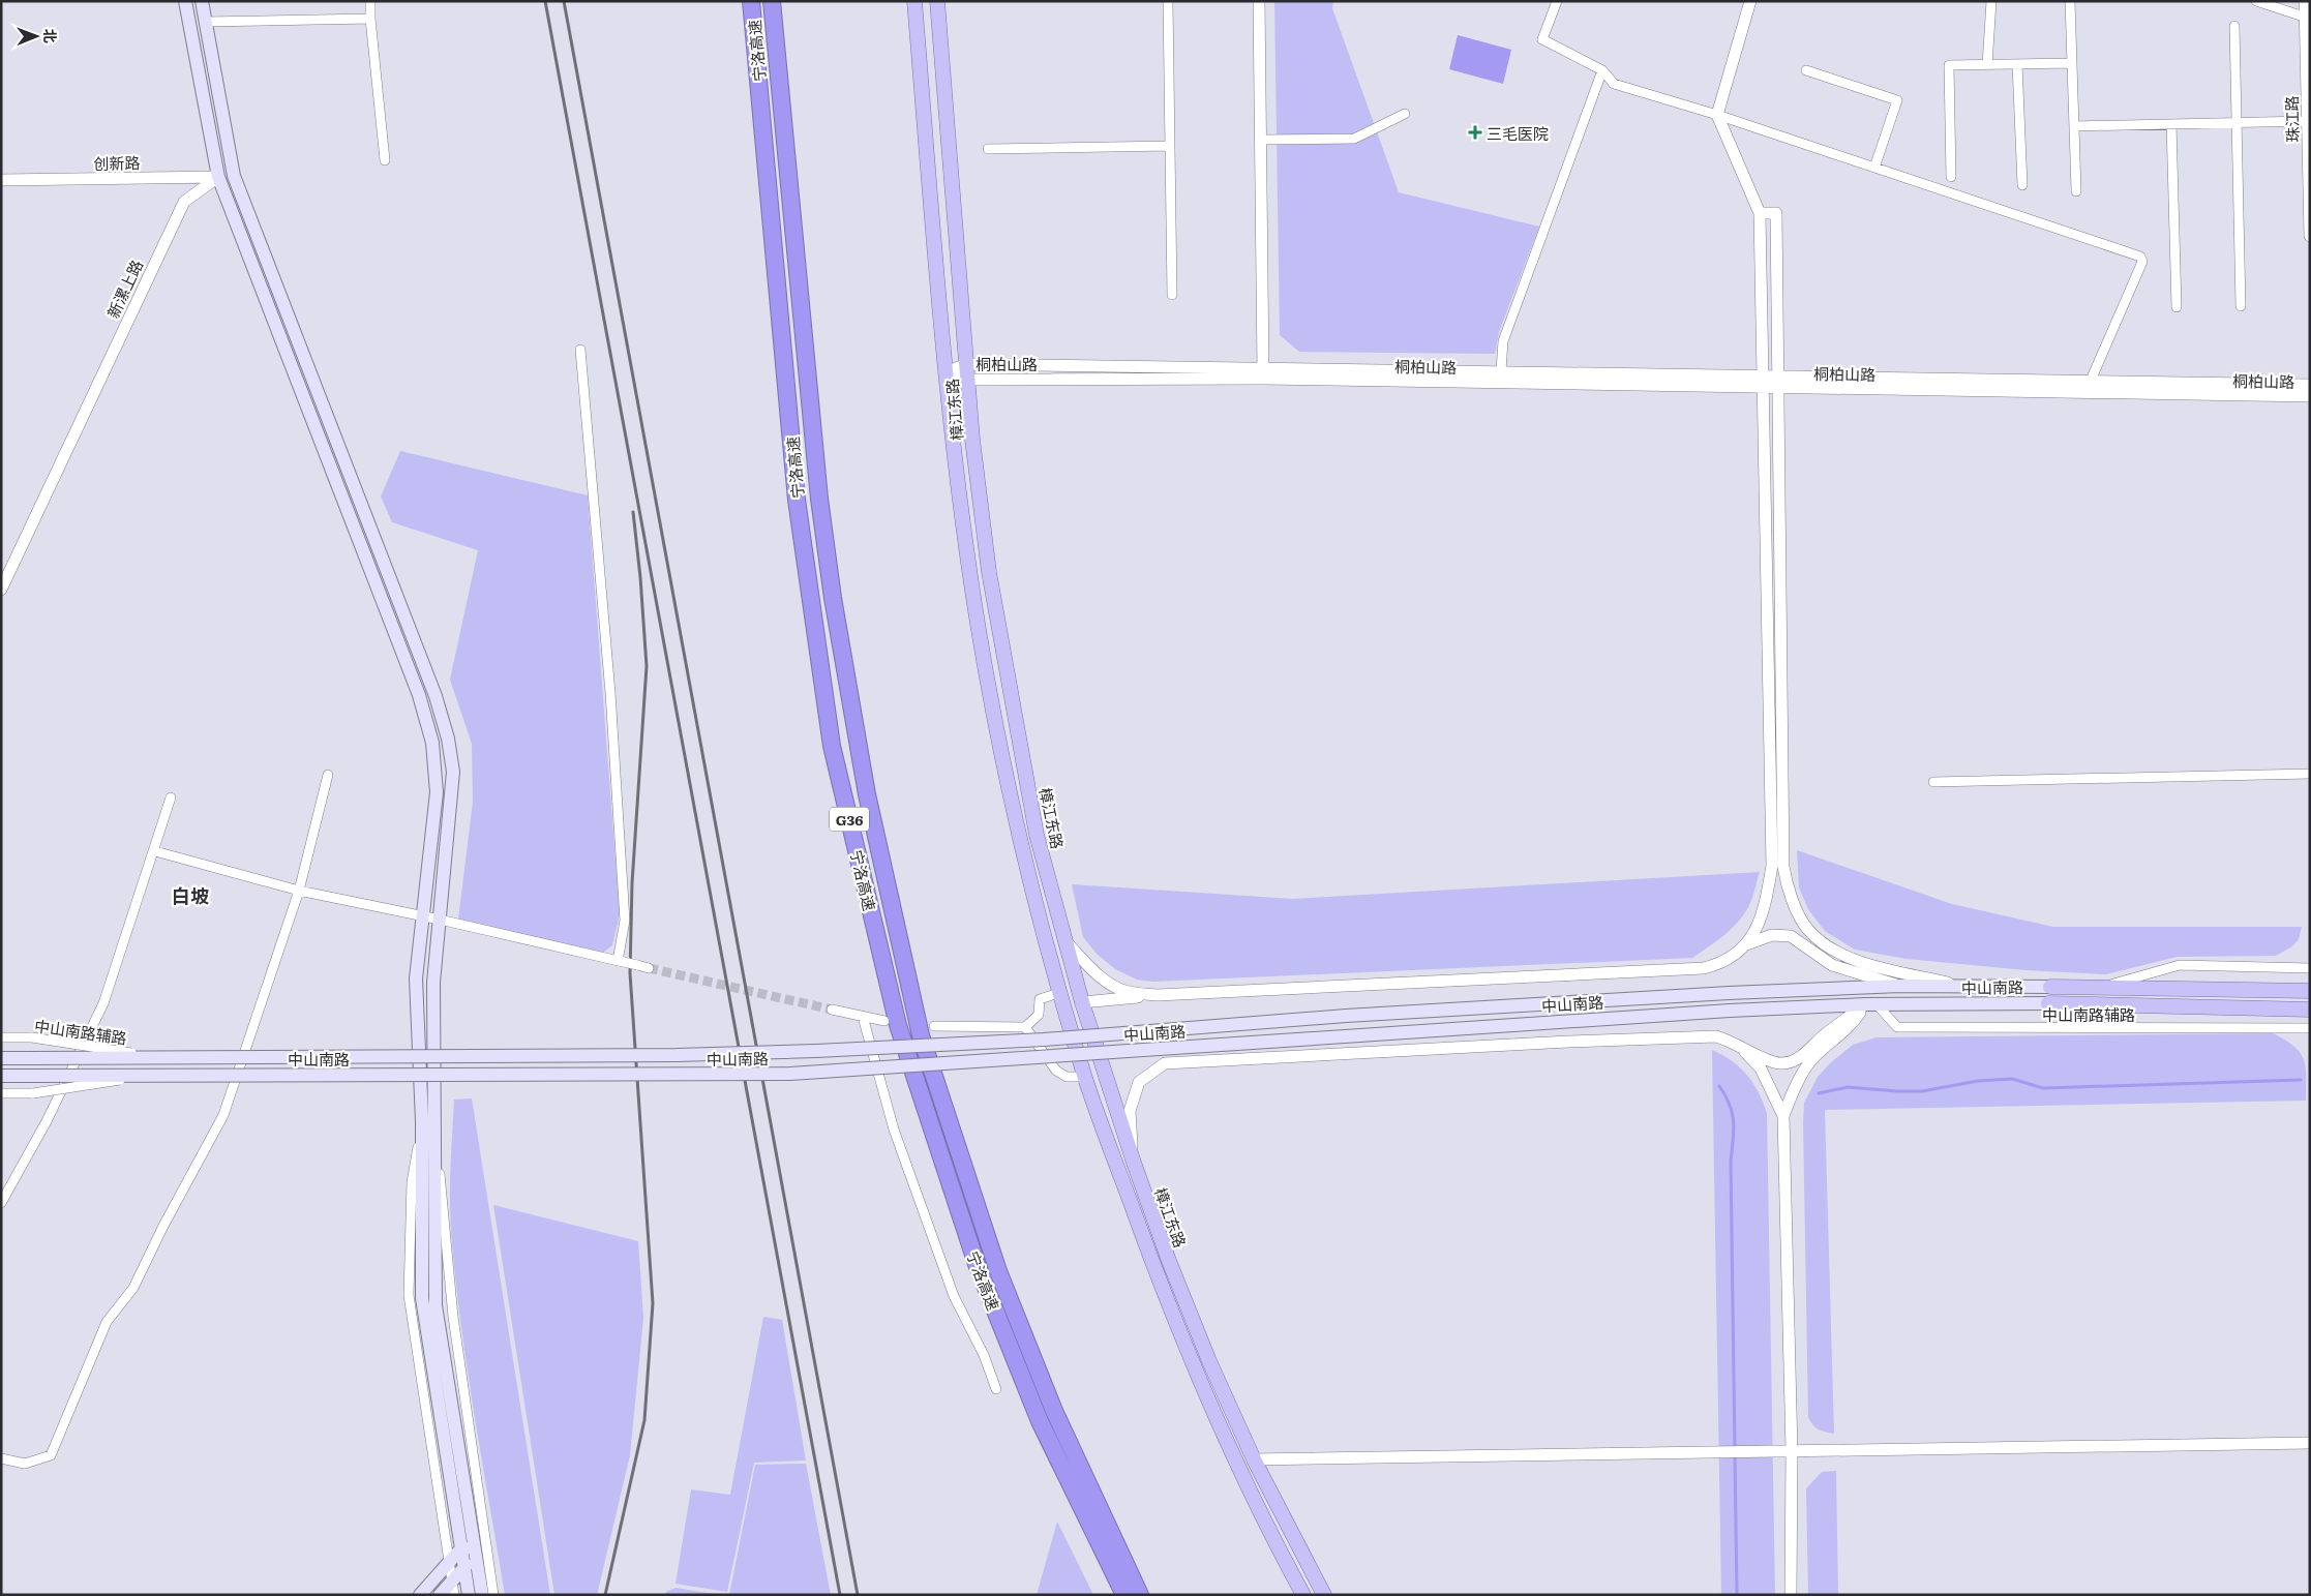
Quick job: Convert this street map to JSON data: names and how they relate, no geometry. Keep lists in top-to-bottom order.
{
  "streets": {
    "highway": ["宁洛高速", "G36"],
    "main road": ["樟江东路", "中山南路"],
    "street": [
      "珠江路",
      "创新路",
      "新漯上路",
      "桐柏山路",
      "中山南路辅路"
    ]
  },
  "crossings": [
    ["创新路", "新漯上路"],
    ["桐柏山路", "樟江东路"],
    ["中山南路", "中山南路辅路"]
  ],
  "districts": ["白坡"],
  "places": {
    "health": ["三毛医院"]
  },
  "north": "right"
}
